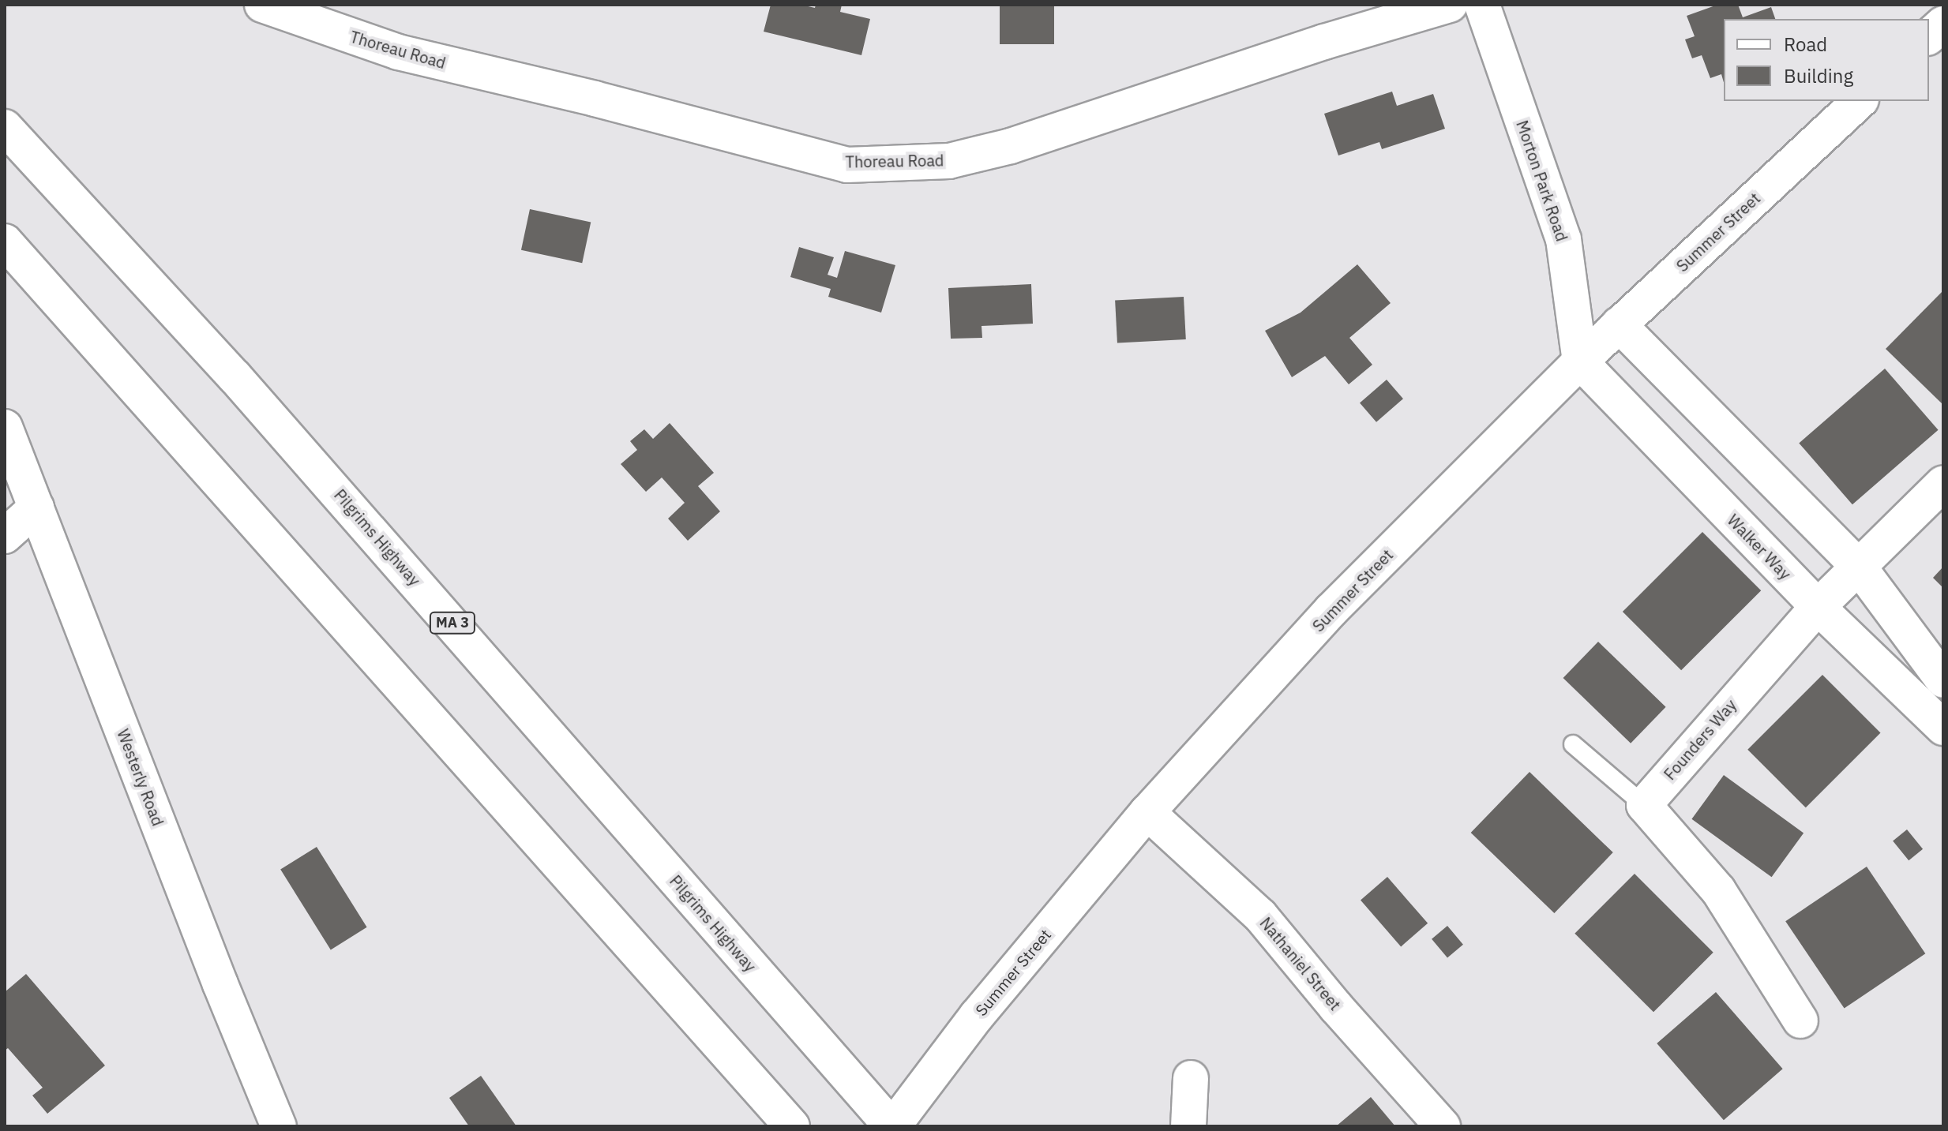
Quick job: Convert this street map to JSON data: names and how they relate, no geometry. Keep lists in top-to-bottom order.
{
  "streets": {
    "main road": [
      "Thoreau Road",
      "Morton Park Road",
      "Summer Street",
      "Pilgrims Highway",
      "Walker Way",
      "MA 3",
      "Founders Way",
      "Westerly Road",
      "Nathaniel Street"
    ]
  },
  "crossings": [
    ["Morton Park Road", "Summer Street"],
    ["Morton Park Road", "Walker Way"],
    ["Summer Street", "Pilgrims Highway"],
    ["Summer Street", "Walker Way"],
    ["Summer Street", "Nathaniel Street"],
    ["Walker Way", "Founders Way"]
  ],
  "legend": ["Road", "Building"]
}
